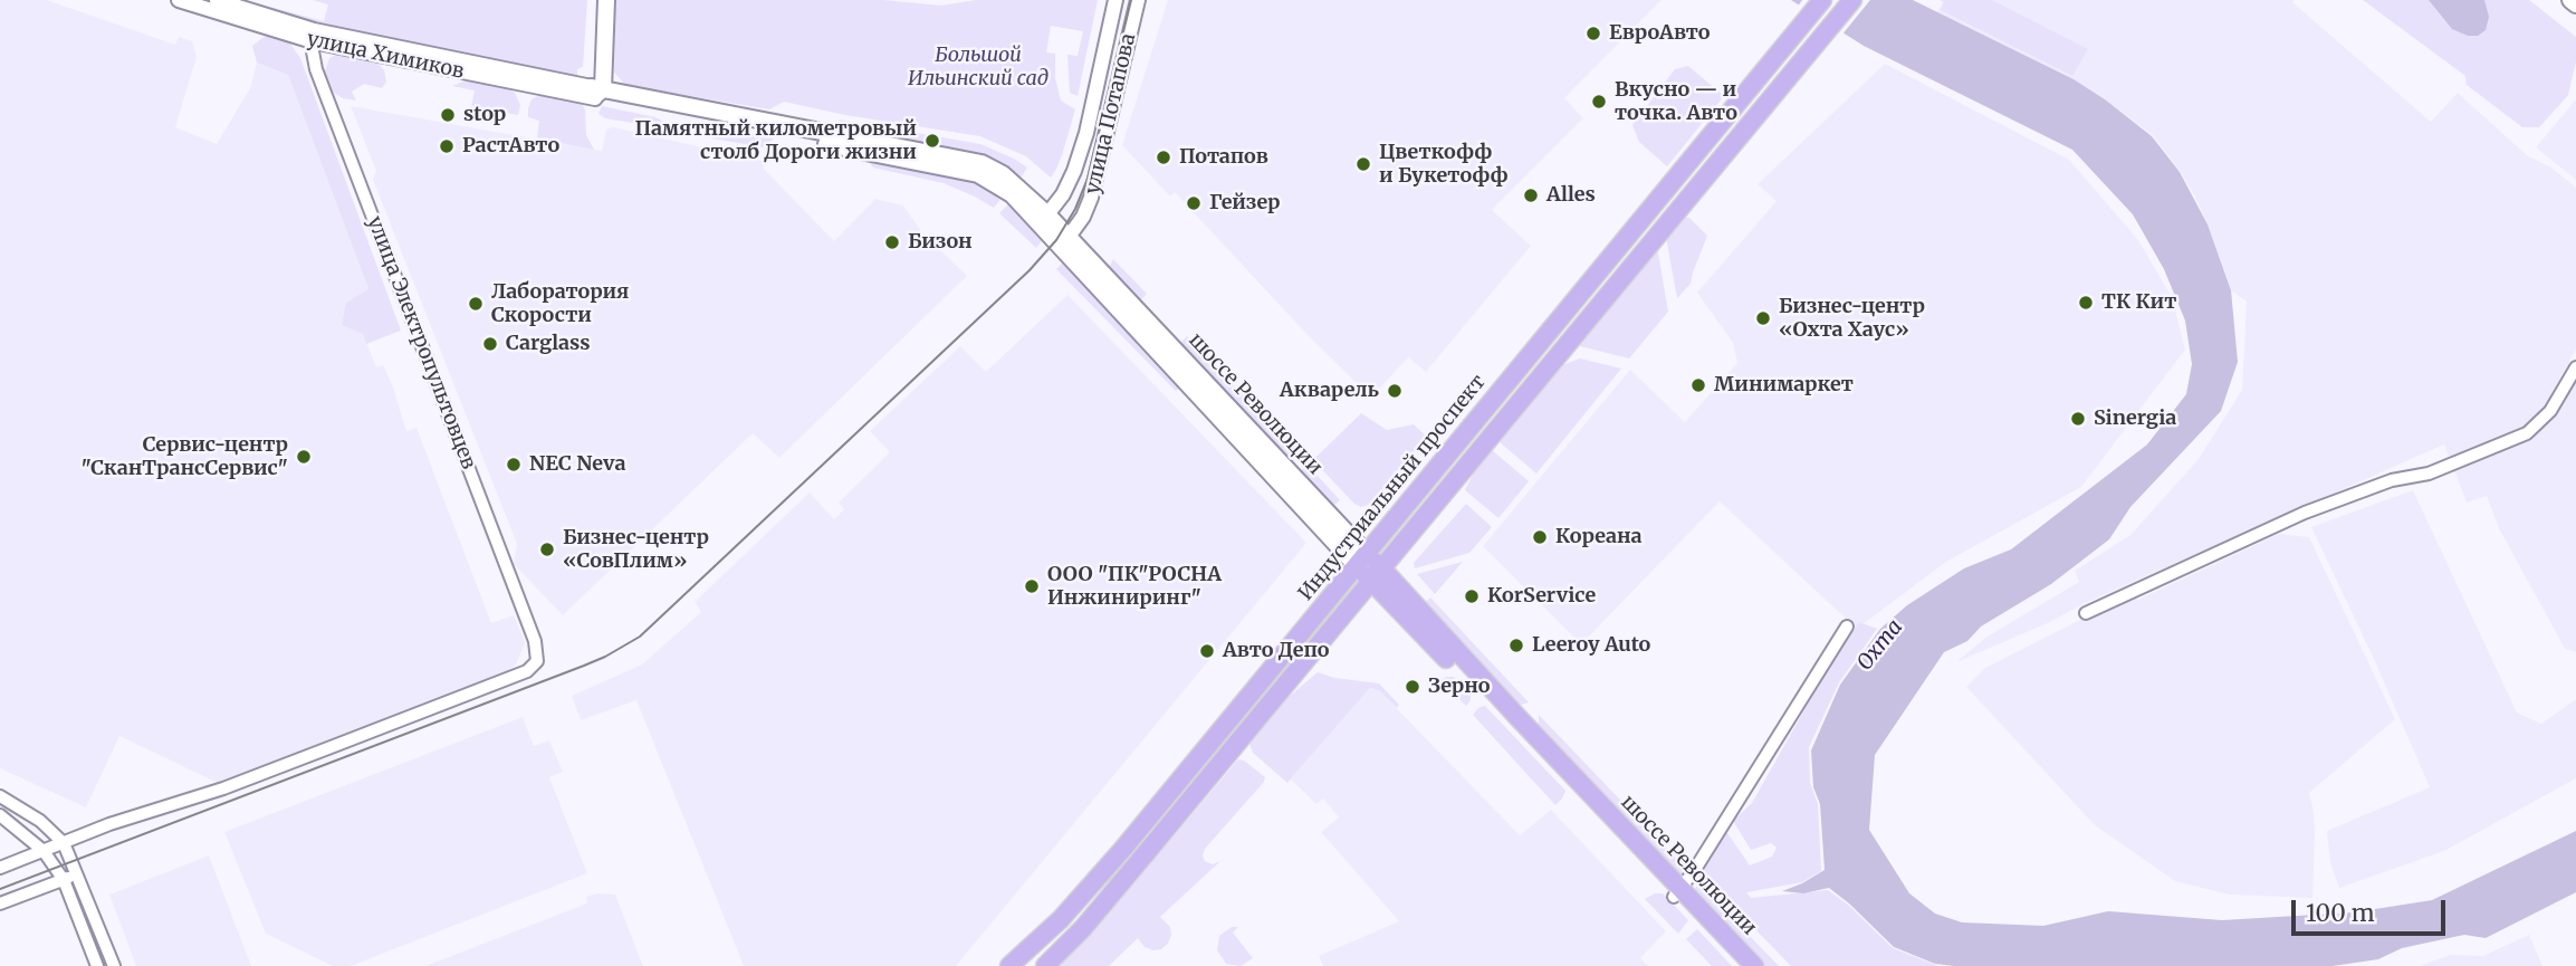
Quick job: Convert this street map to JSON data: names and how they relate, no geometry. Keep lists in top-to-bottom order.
{
  "streets": {
    "main road": ["шоссе Революции", "Индустриальный проспект"],
    "street": ["улица Химиков", "улица Потапова", "улица Электропультовцев"]
  },
  "crossings": [
    ["улица Химиков", "улица Электропультовцев"],
    ["улица Химиков", "шоссе Революции"],
    ["улица Потапова", "шоссе Революции"],
    ["шоссе Революции", "Индустриальный проспект"]
  ],
  "water": ["Охта"],
  "parks": ["Большой Ильинский сад"],
  "places": [
    "ЕвроАвто",
    "Вкусно — и точка. Авто",
    "stop",
    "Памятный километровый столб Дороги жизни",
    "РастАвто",
    "Потапов",
    "Цветкофф и Букетофф",
    "Alles",
    "Гейзер",
    "Бизон",
    "ТК Кит",
    "Лаборатория Скорости",
    "Бизнес-центр «Охта Хаус»",
    "Carglass",
    "Минимаркет",
    "Акварель",
    "Sinergia",
    "Сервис-центр \"СканТрансСервис\"",
    "NEC Neva",
    "Кореана",
    "Бизнес-центр «СовПлим»",
    "ООО \"ПК\"РОСНА Инжиниринг\"",
    "KorService",
    "Leeroy Auto",
    "Авто Депо",
    "Зерно"
  ],
  "scale_bar": "100 m"
}
